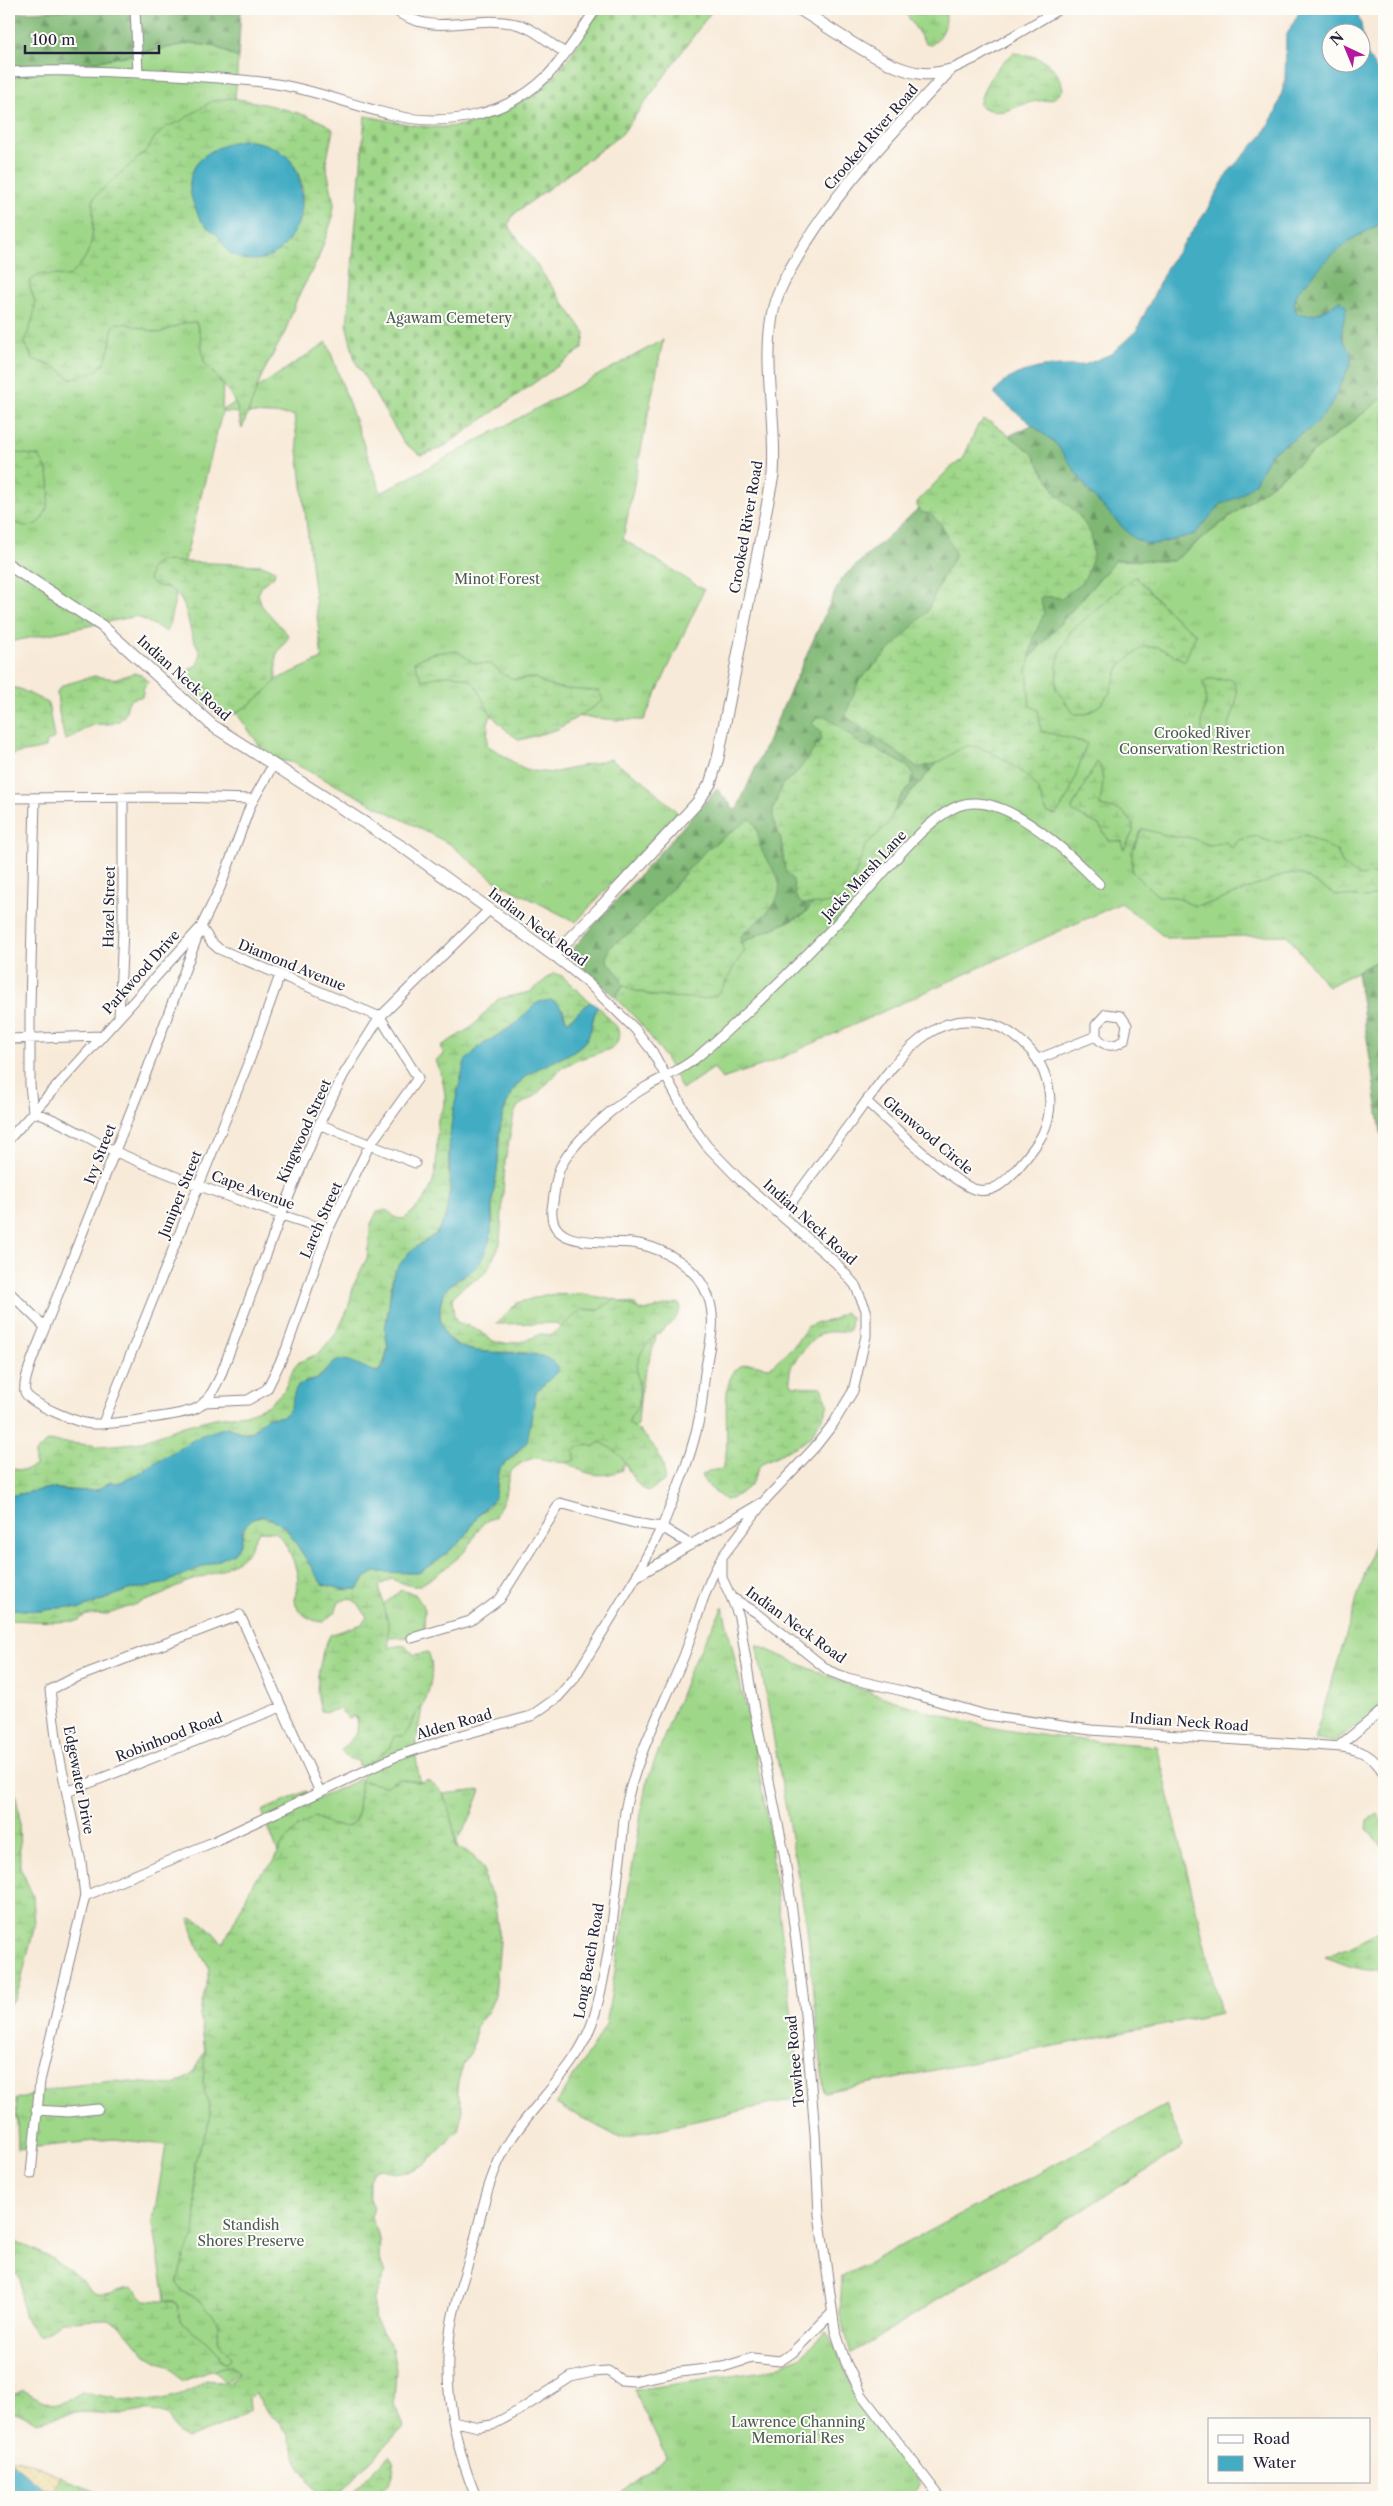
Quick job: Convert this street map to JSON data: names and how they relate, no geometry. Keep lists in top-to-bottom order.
{
  "streets": {
    "street": [
      "Crooked River Road",
      "Indian Neck Road",
      "Jacks Marsh Lane",
      "Hazel Street",
      "Diamond Avenue",
      "Parkwood Drive",
      "Kingwood Street",
      "Glenwood Circle",
      "Ivy Street",
      "Cape Avenue",
      "Juniper Street",
      "Larch Street",
      "Alden Road",
      "Robinhood Road",
      "Edgewater Drive",
      "Long Beach Road",
      "Towhee Road"
    ]
  },
  "crossings": [
    ["Crooked River Road", "Indian Neck Road"],
    ["Indian Neck Road", "Jacks Marsh Lane"],
    ["Indian Neck Road", "Parkwood Drive"],
    ["Indian Neck Road", "Kingwood Street"],
    ["Indian Neck Road", "Glenwood Circle"],
    ["Indian Neck Road", "Alden Road"],
    ["Indian Neck Road", "Long Beach Road"],
    ["Indian Neck Road", "Towhee Road"],
    ["Hazel Street", "Parkwood Drive"],
    ["Diamond Avenue", "Parkwood Drive"],
    ["Diamond Avenue", "Kingwood Street"],
    ["Diamond Avenue", "Ivy Street"],
    ["Diamond Avenue", "Juniper Street"],
    ["Diamond Avenue", "Larch Street"],
    ["Parkwood Drive", "Ivy Street"],
    ["Parkwood Drive", "Cape Avenue"],
    ["Kingwood Street", "Cape Avenue"],
    ["Kingwood Street", "Larch Street"],
    ["Ivy Street", "Cape Avenue"],
    ["Ivy Street", "Juniper Street"],
    ["Cape Avenue", "Juniper Street"],
    ["Cape Avenue", "Larch Street"],
    ["Alden Road", "Edgewater Drive"],
    ["Robinhood Road", "Edgewater Drive"]
  ],
  "parks": [
    "Agawam Cemetery",
    "Minot Forest",
    "Crooked River Conservation Restriction",
    "Standish Shores Preserve",
    "Lawrence Channing Memorial Res"
  ],
  "legend": ["Road", "Water"],
  "scale_bar": "100 m",
  "north": "top left"
}
